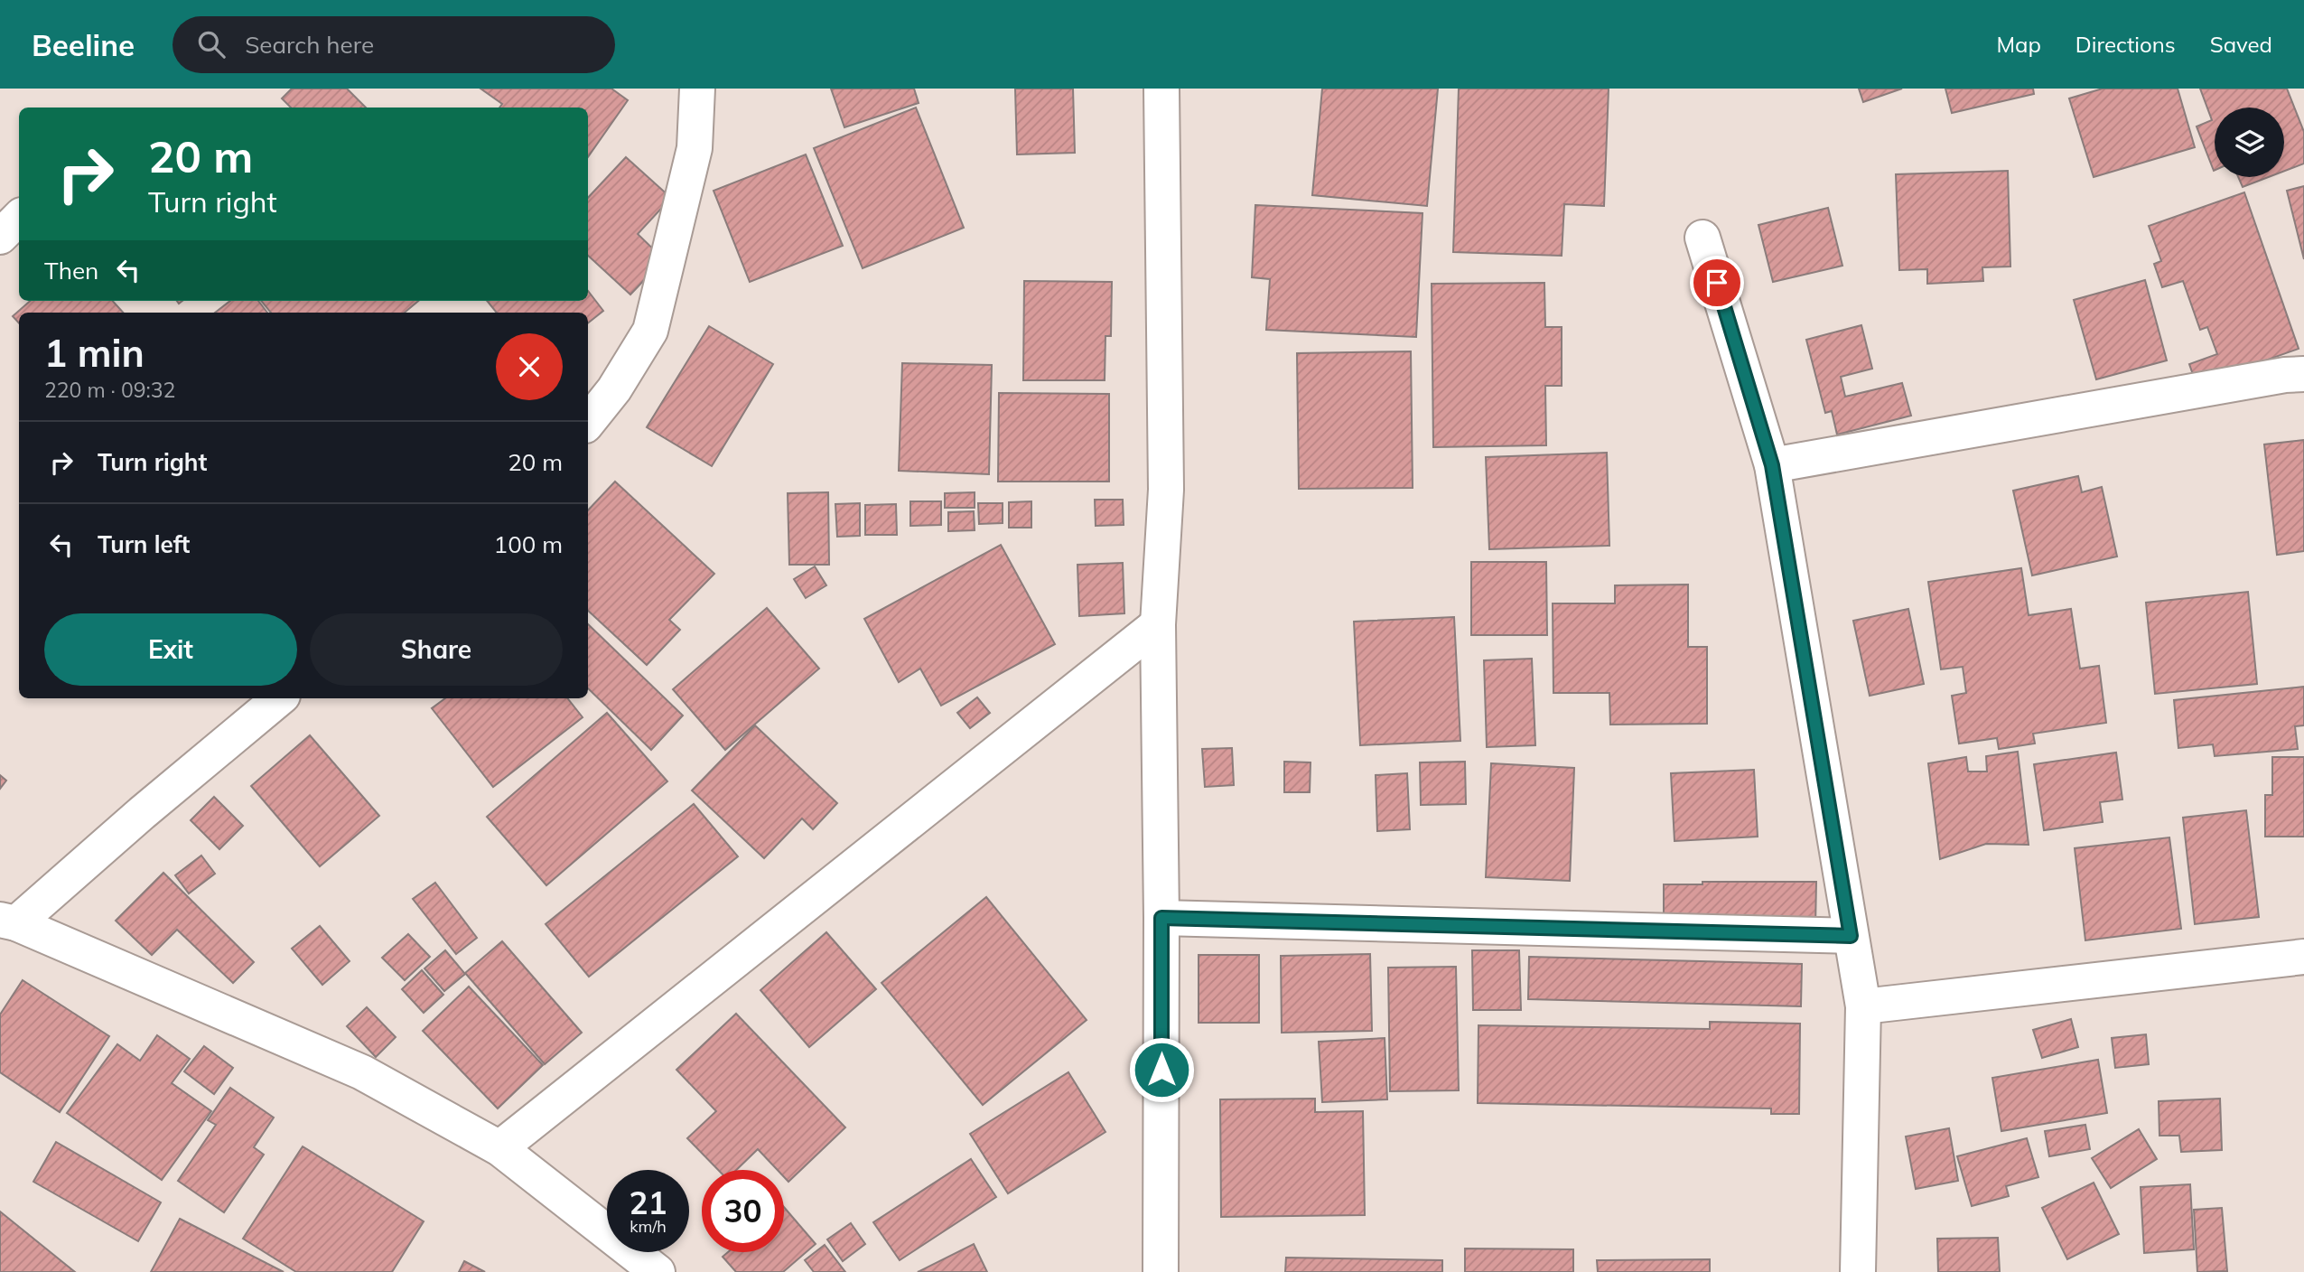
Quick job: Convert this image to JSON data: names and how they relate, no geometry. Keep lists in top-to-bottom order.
{
  "page": {
    "header": "Beeline",
    "search": "Search here",
    "nav": ["Map", "Directions", "Saved"],
    "turn": ["20 m", "Turn right"],
    "then": "Then",
    "heading": ["1 min", "220 m · 09:32"],
    "list": [
      {
        "name": "Turn right",
        "value": "20 m"
      },
      {
        "name": "Turn left",
        "value": "100 m"
      }
    ],
    "buttons": ["Exit", "Share"],
    "speed": "21 km/h",
    "limit": "30"
  }
}
